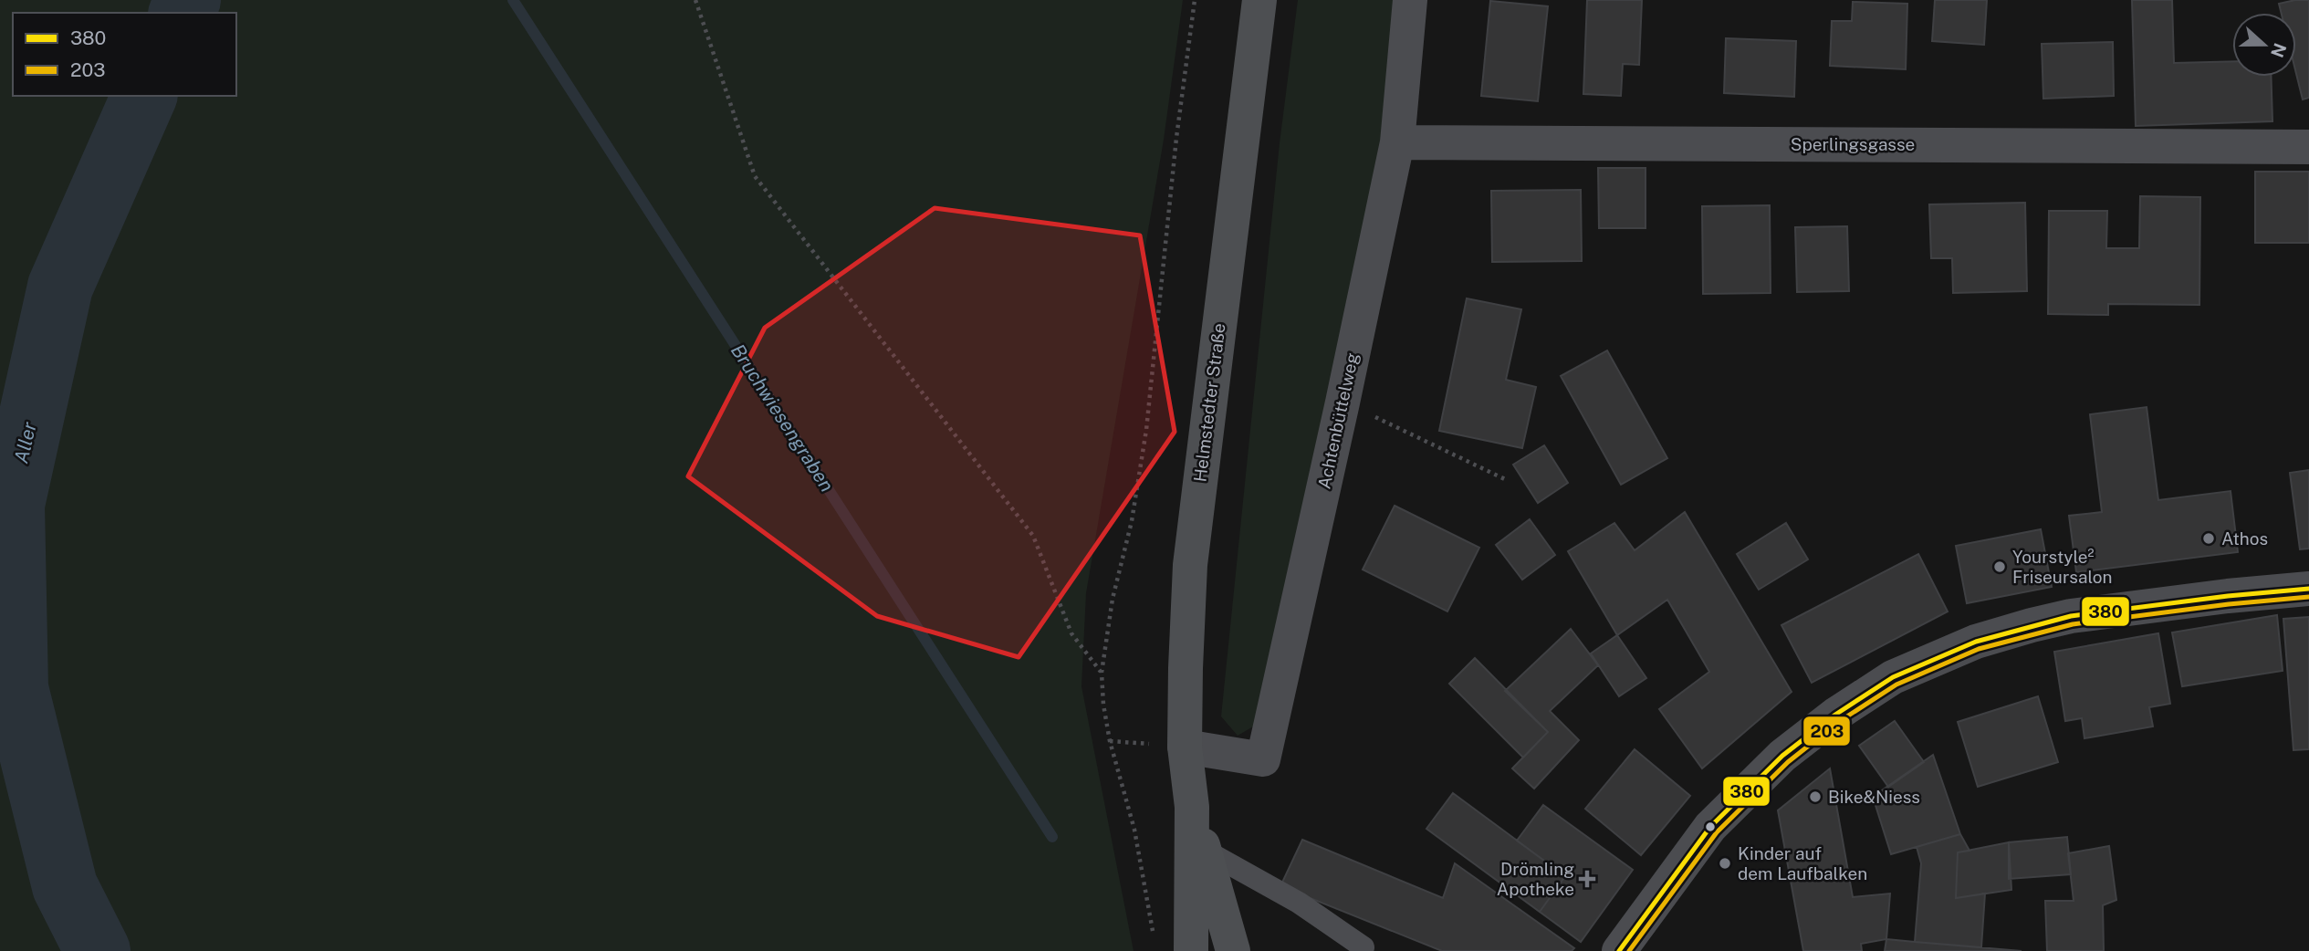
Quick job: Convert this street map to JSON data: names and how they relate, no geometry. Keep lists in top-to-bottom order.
{
  "streets": {
    "main road": ["Helmstedter Straße"],
    "street": ["Sperlingsgasse", "Achtenbüttelweg"]
  },
  "crossings": [
    ["Sperlingsgasse", "Achtenbüttelweg"],
    ["Helmstedter Straße", "Achtenbüttelweg"]
  ],
  "water": ["Bruchwiesengraben", "Aller"],
  "places": {
    "other": [
      "Athos",
      "Yourstyle² Friseursalon",
      "Bike&Niess",
      "Kinder auf dem Laufbalken"
    ],
    "health": ["Drömling Apotheke"]
  },
  "lines": ["transit line 380", "transit line 203"],
  "legend": ["380", "203"],
  "north": "right"
}
